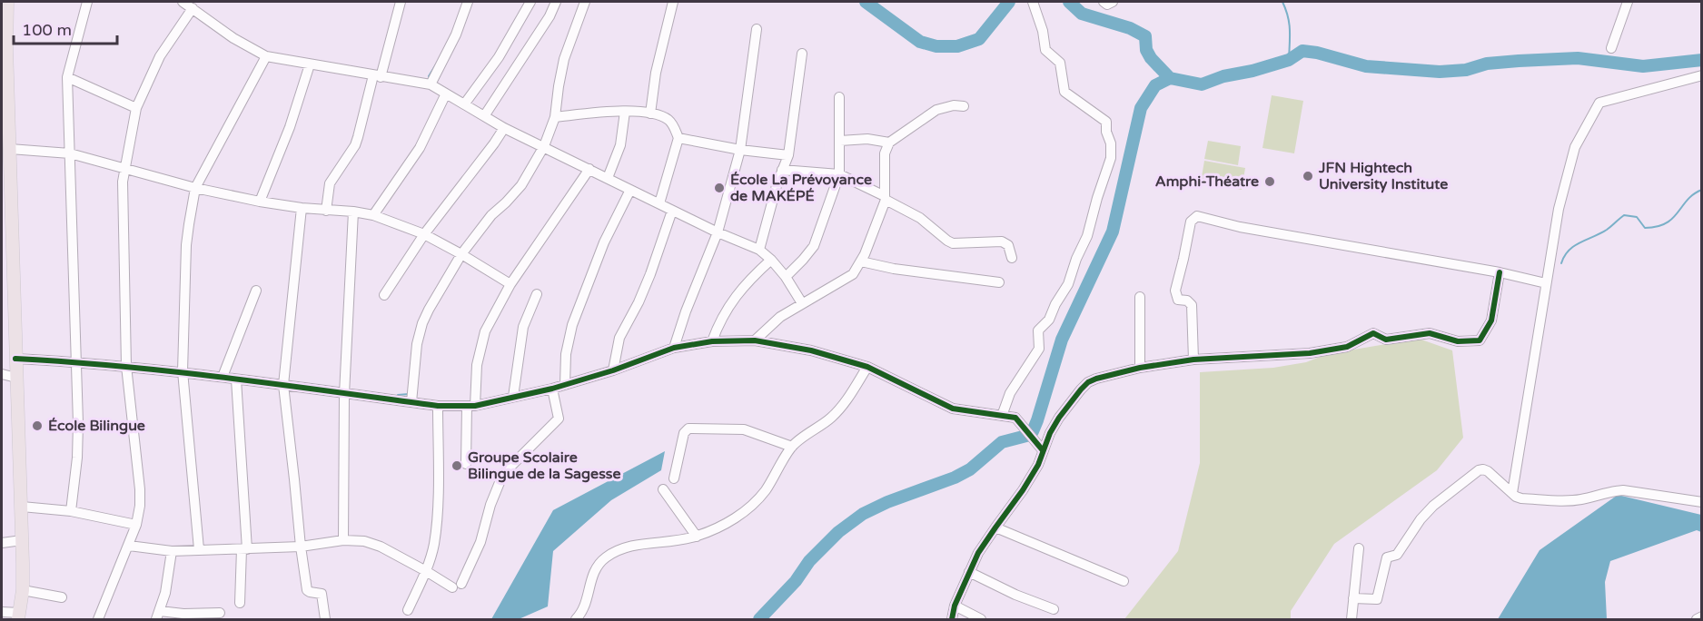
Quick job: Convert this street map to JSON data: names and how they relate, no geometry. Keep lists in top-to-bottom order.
{
  "places": [
    "JFN Hightech University Institute",
    "Amphi-Théatre",
    "École La Prévoyance de MAKÉPÉ",
    "École Bilingue",
    "Groupe Scolaire Bilingue de la Sagesse"
  ],
  "scale_bar": "100 m"
}
